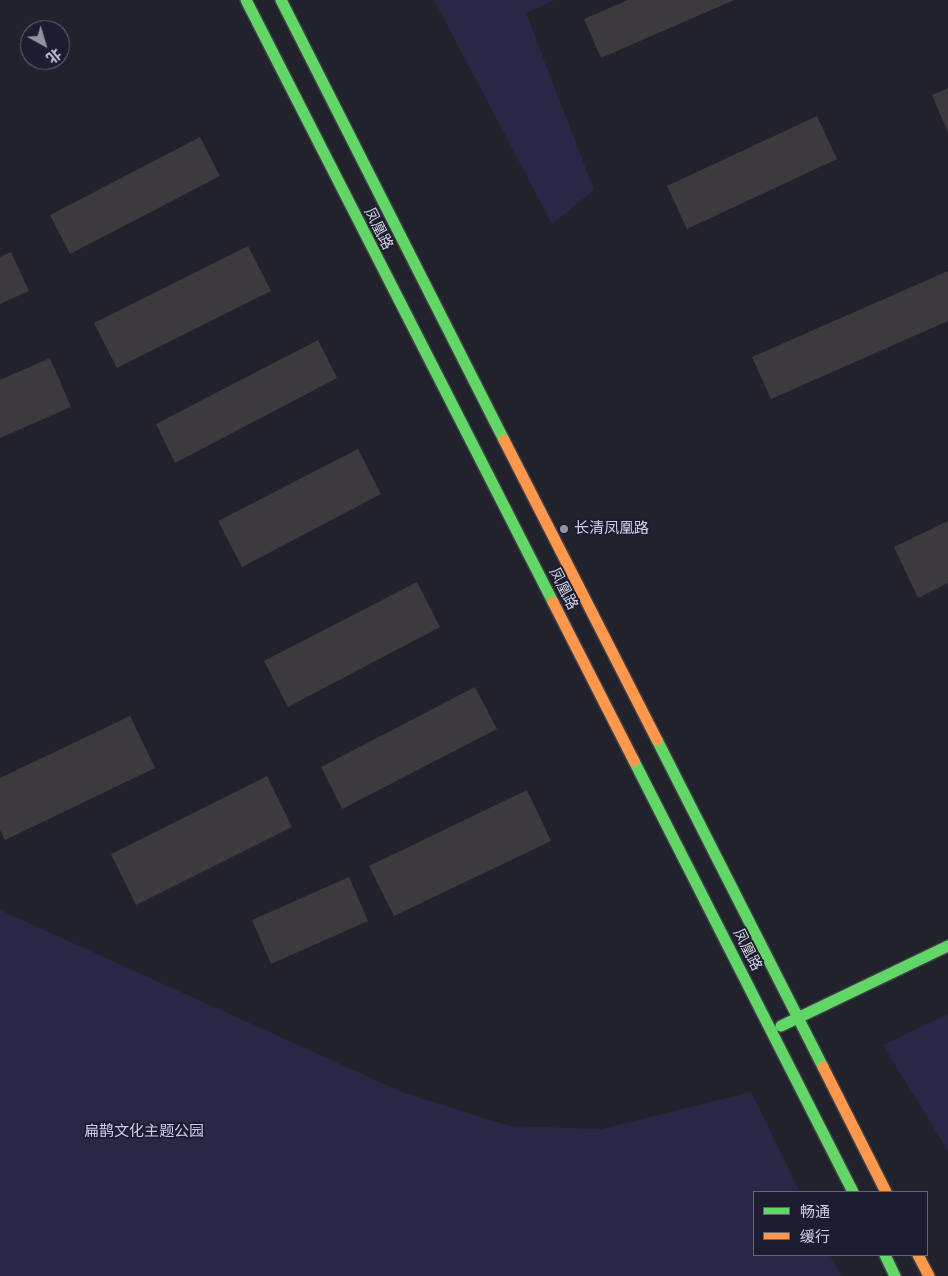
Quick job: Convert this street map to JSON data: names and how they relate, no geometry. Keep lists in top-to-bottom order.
{
  "streets": {
    "main road": ["凤凰路"]
  },
  "parks": ["扁鹊文化主题公园"],
  "places": ["长清凤凰路"],
  "legend": ["畅通", "缓行"],
  "north": "bottom right"
}
